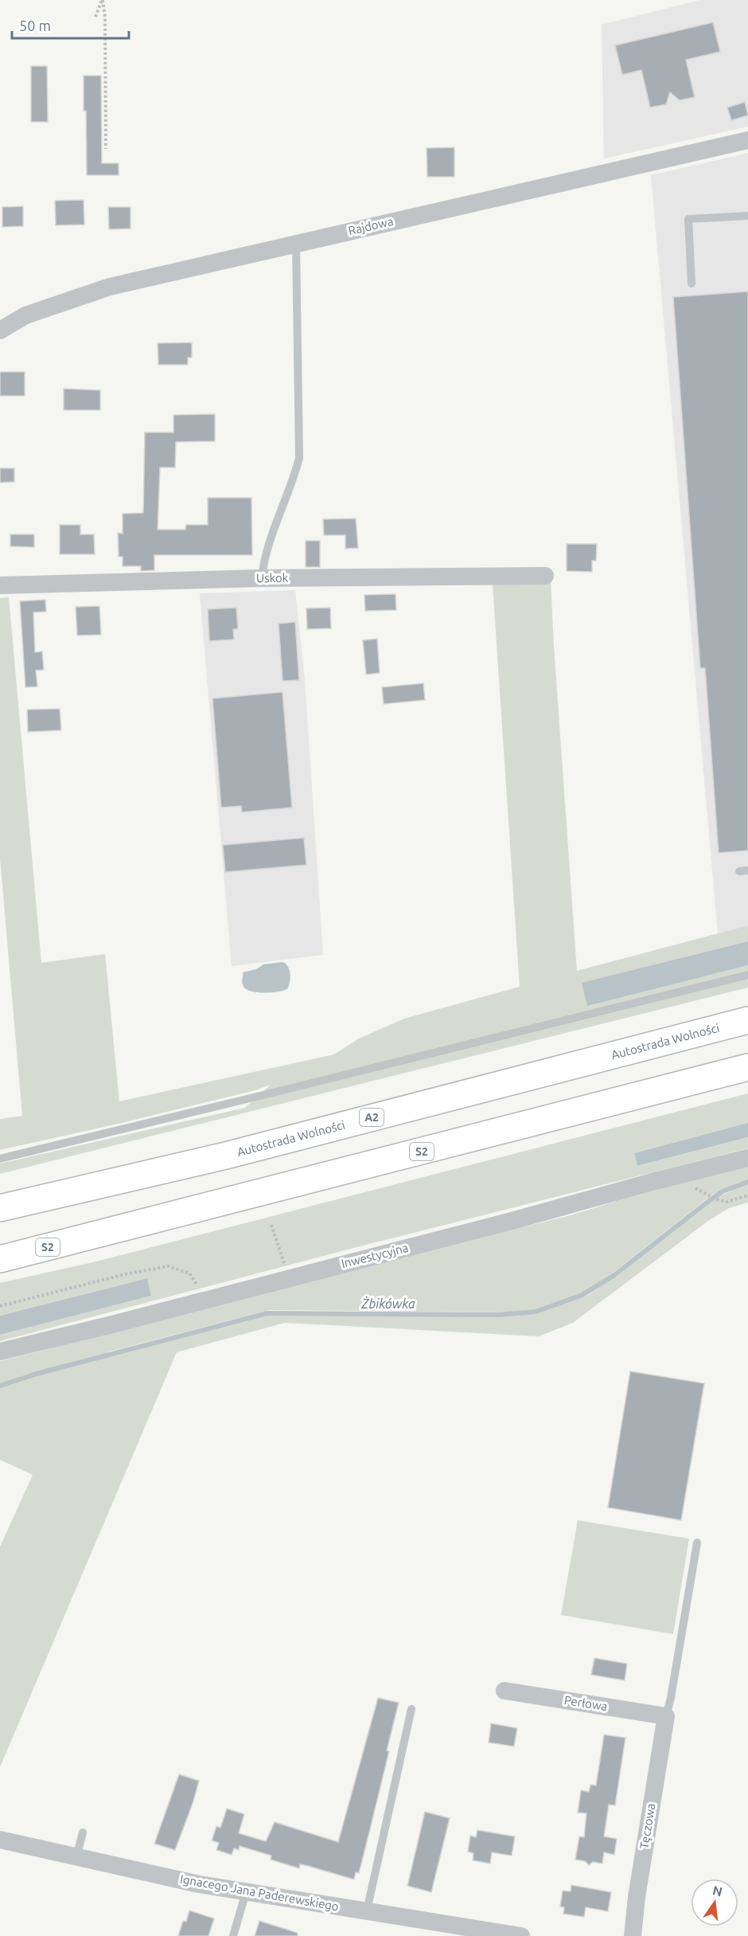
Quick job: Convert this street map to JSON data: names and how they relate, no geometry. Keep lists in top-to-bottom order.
{
  "streets": {
    "highway": ["Autostrada Wolności", "A2", "S2"],
    "street": [
      "Rajdowa",
      "Uskok",
      "Inwestycyjna",
      "Perłowa",
      "Tęczowa",
      "Ignacego Jana Paderewskiego"
    ]
  },
  "crossings": [
    ["Perłowa", "Tęczowa"]
  ],
  "water": ["Żbikówka"],
  "scale_bar": "50 m",
  "north": "top"
}
